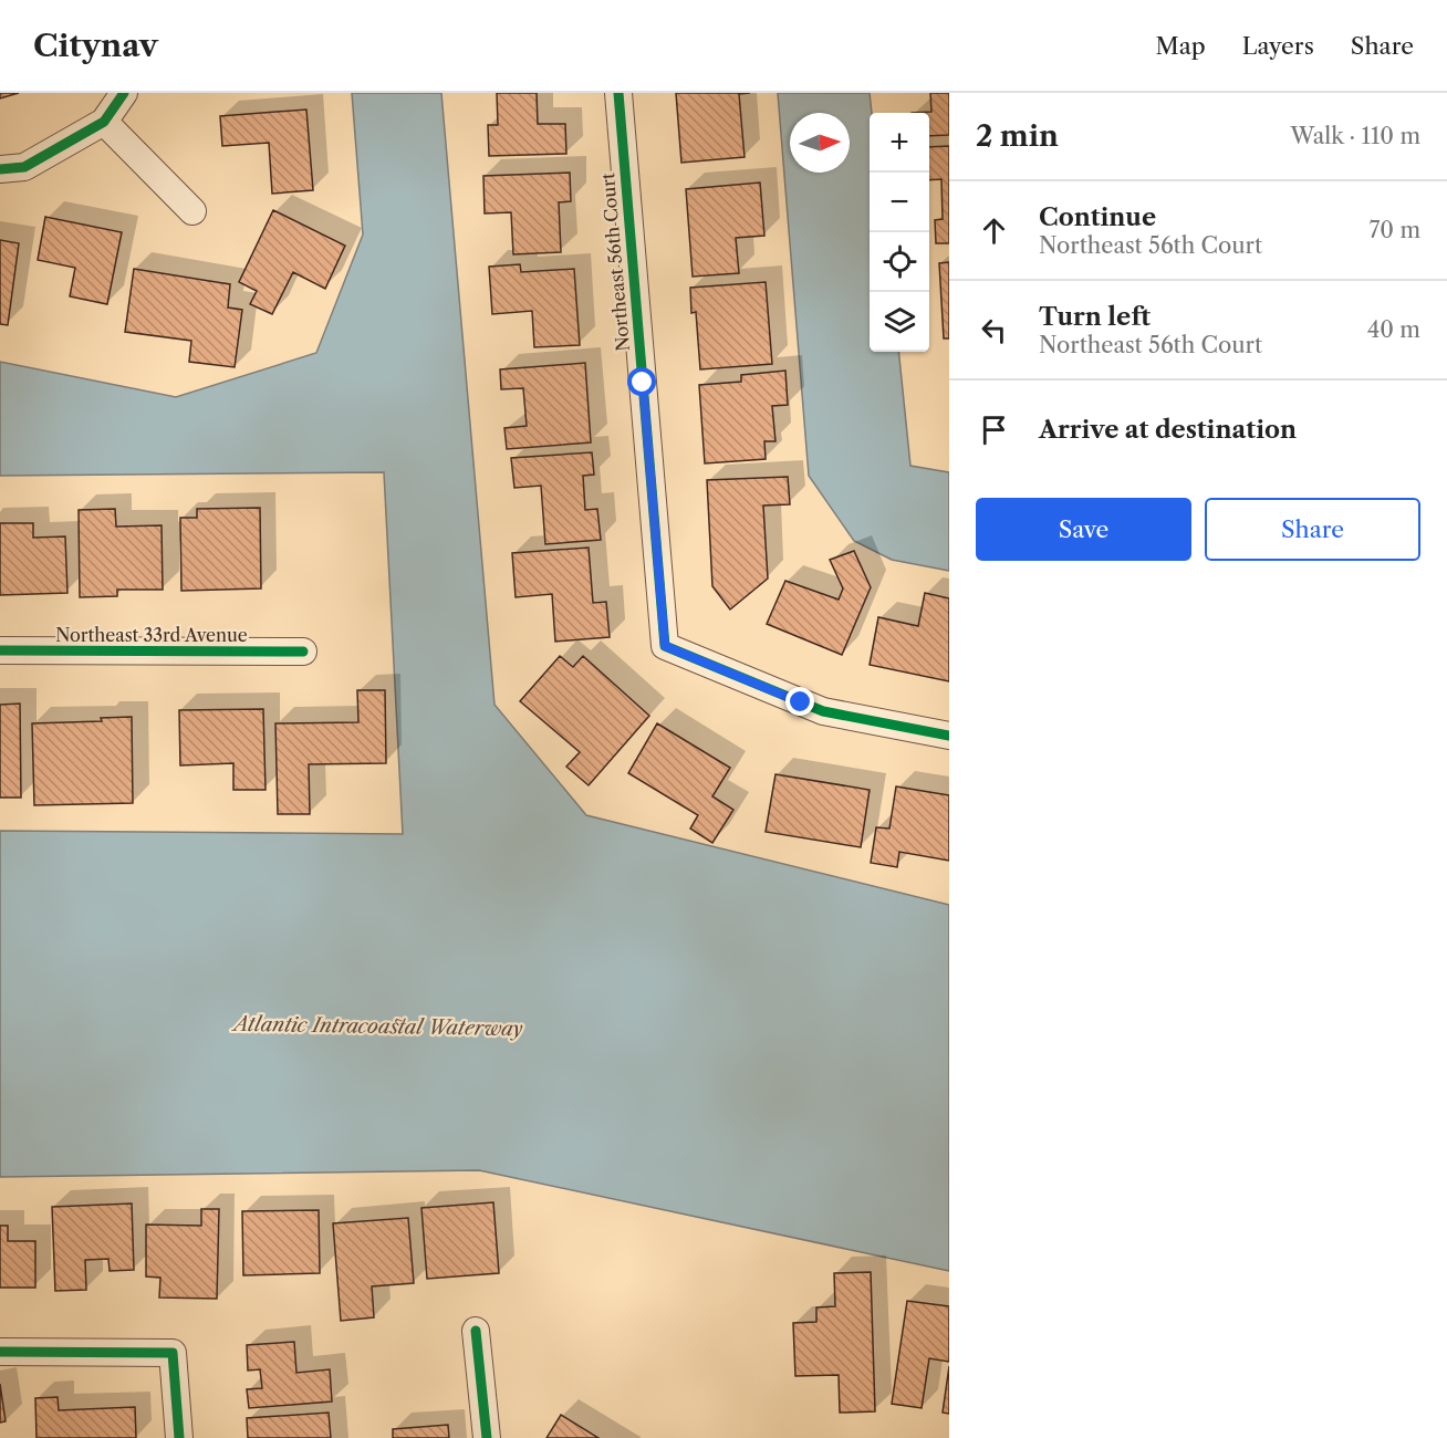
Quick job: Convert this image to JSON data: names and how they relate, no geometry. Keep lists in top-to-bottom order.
{
  "streets": {
    "street": ["Northeast 56th Court", "Northeast 33rd Avenue"]
  },
  "water": ["Atlantic Intracoastal Waterway"],
  "north": "right",
  "page": {
    "header": "Citynav",
    "nav": ["Map", "Layers", "Share"],
    "heading": ["2 min", "Walk · 110 m"],
    "map_buttons": ["+", "−"],
    "list": [
      ["Continue", "Northeast 56th Court", "70 m"],
      ["Turn left", "Northeast 56th Court", "40 m"],
      "Arrive at destination"
    ],
    "buttons": ["Save", "Share"]
  }
}
